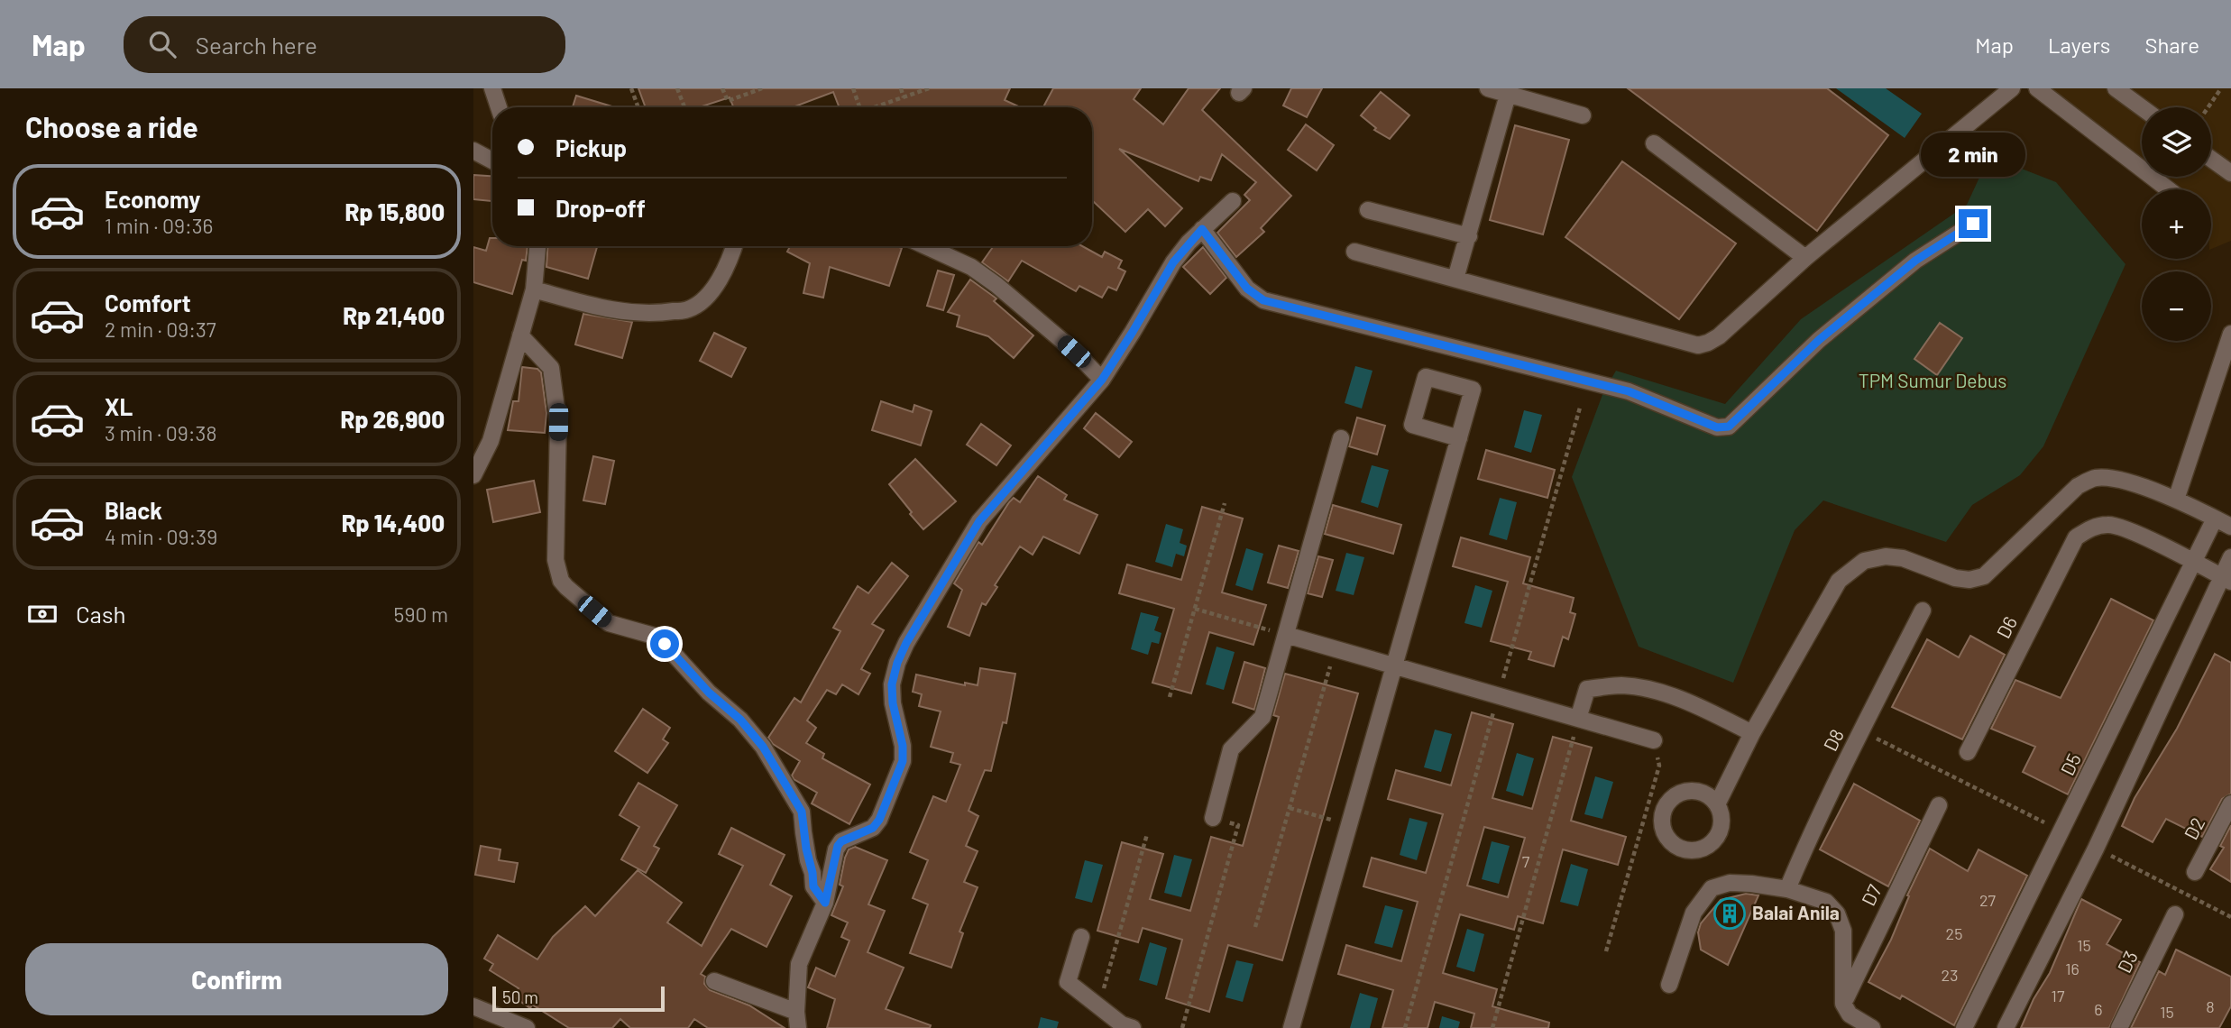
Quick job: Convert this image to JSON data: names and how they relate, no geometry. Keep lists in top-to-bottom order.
{
  "streets": {
    "street": [
      "D6",
      "D8",
      "D5",
      "D2",
      "D7",
      "D3"
    ]
  },
  "crossings": [
    ["D6", "D5"]
  ],
  "parks": ["TPM Sumur Debus"],
  "places": {
    "building": ["Balai Anila"]
  },
  "house_numbers": [
    "7",
    "27",
    "25",
    "15",
    "16",
    "23",
    "17",
    "8",
    "6",
    "15"
  ],
  "scale_bar": "50 m",
  "page": {
    "header": "Map",
    "search": "Search here",
    "nav": ["Map", "Layers", "Share"],
    "heading": "Choose a ride",
    "map_buttons": ["+", "−"],
    "banner": ["Pickup", "Drop-off"],
    "bubble": "2 min",
    "list": [
      {
        "name": "Economy",
        "note": "1 min · 09:36",
        "value": "Rp 15,800"
      },
      {
        "name": "Comfort",
        "note": "2 min · 09:37",
        "value": "Rp 21,400"
      },
      {
        "name": "XL",
        "note": "3 min · 09:38",
        "value": "Rp 26,900"
      },
      {
        "name": "Black",
        "note": "4 min · 09:39",
        "value": "Rp 14,400"
      }
    ],
    "pay": ["Cash", "590 m"],
    "buttons": "Confirm",
    "scale": "50 m"
  }
}
